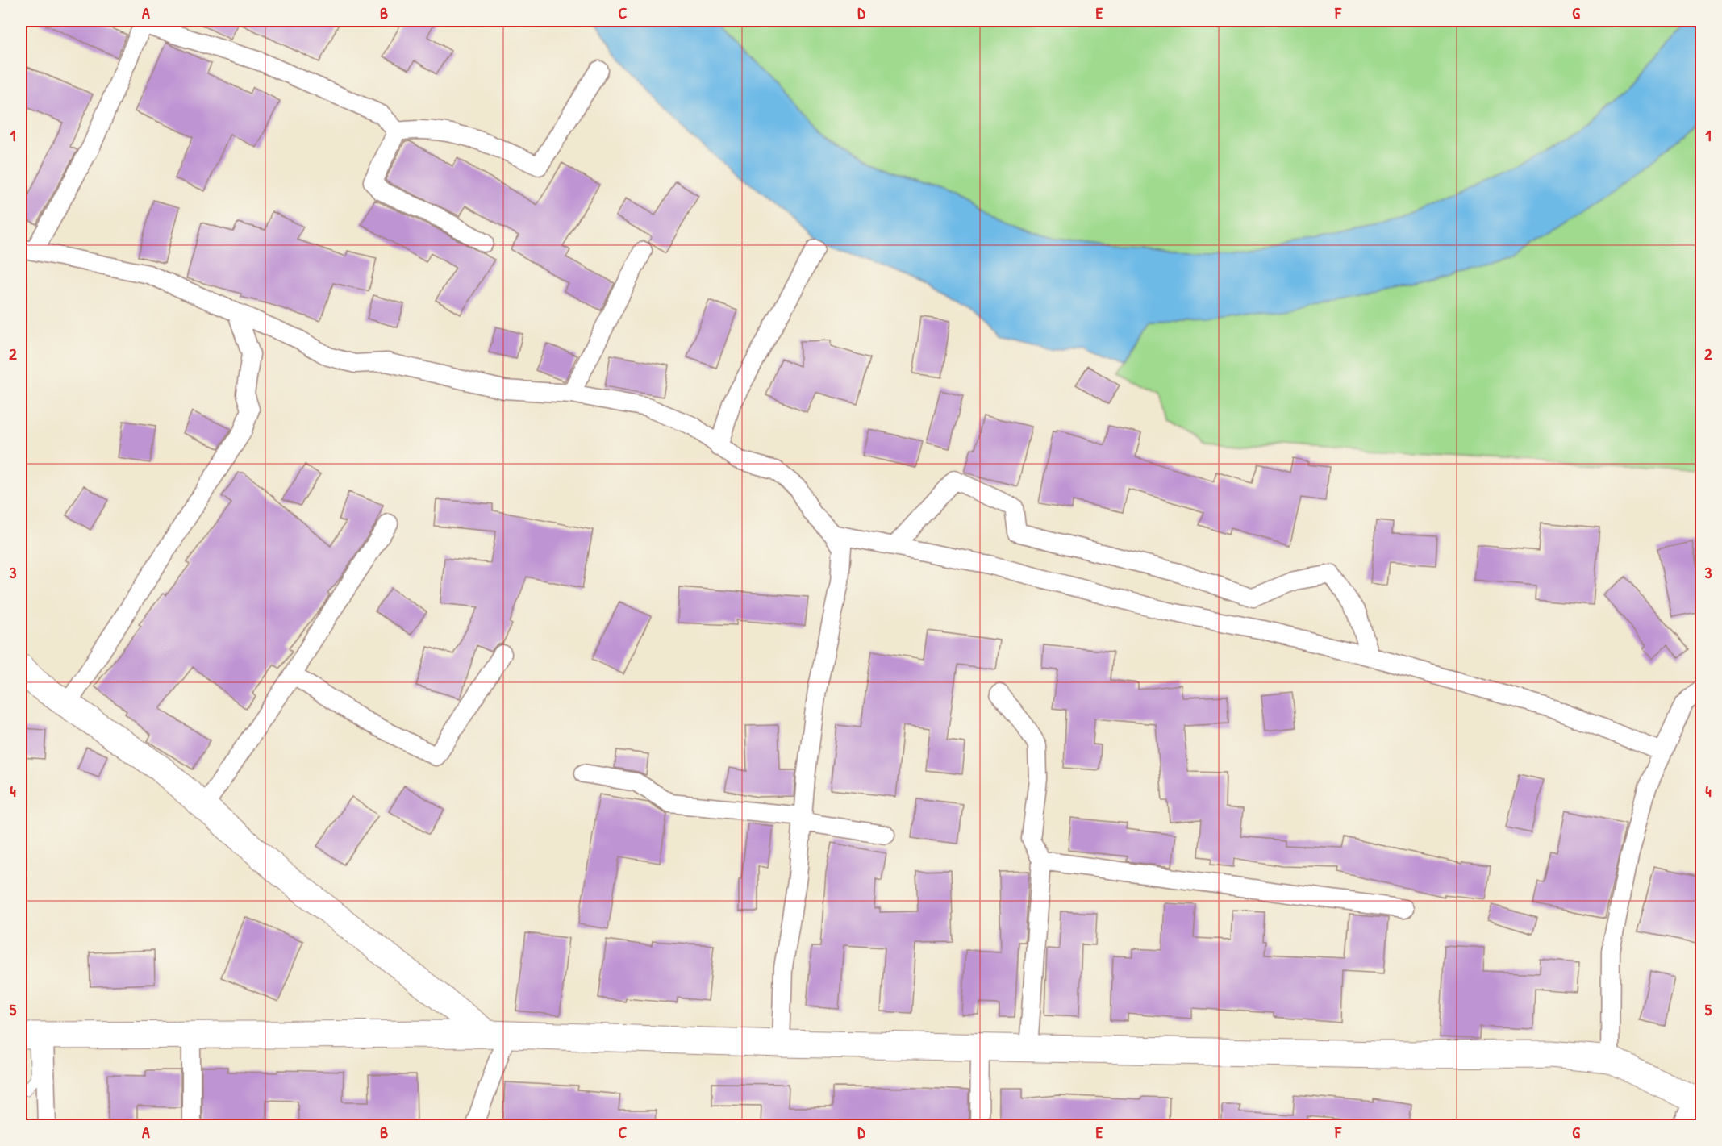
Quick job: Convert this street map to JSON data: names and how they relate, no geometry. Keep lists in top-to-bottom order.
{
  "grid": {
    "columns": [
      "A",
      "B",
      "C",
      "D",
      "E",
      "F",
      "G"
    ],
    "rows": [
      "1",
      "2",
      "3",
      "4",
      "5"
    ]
  }
}
